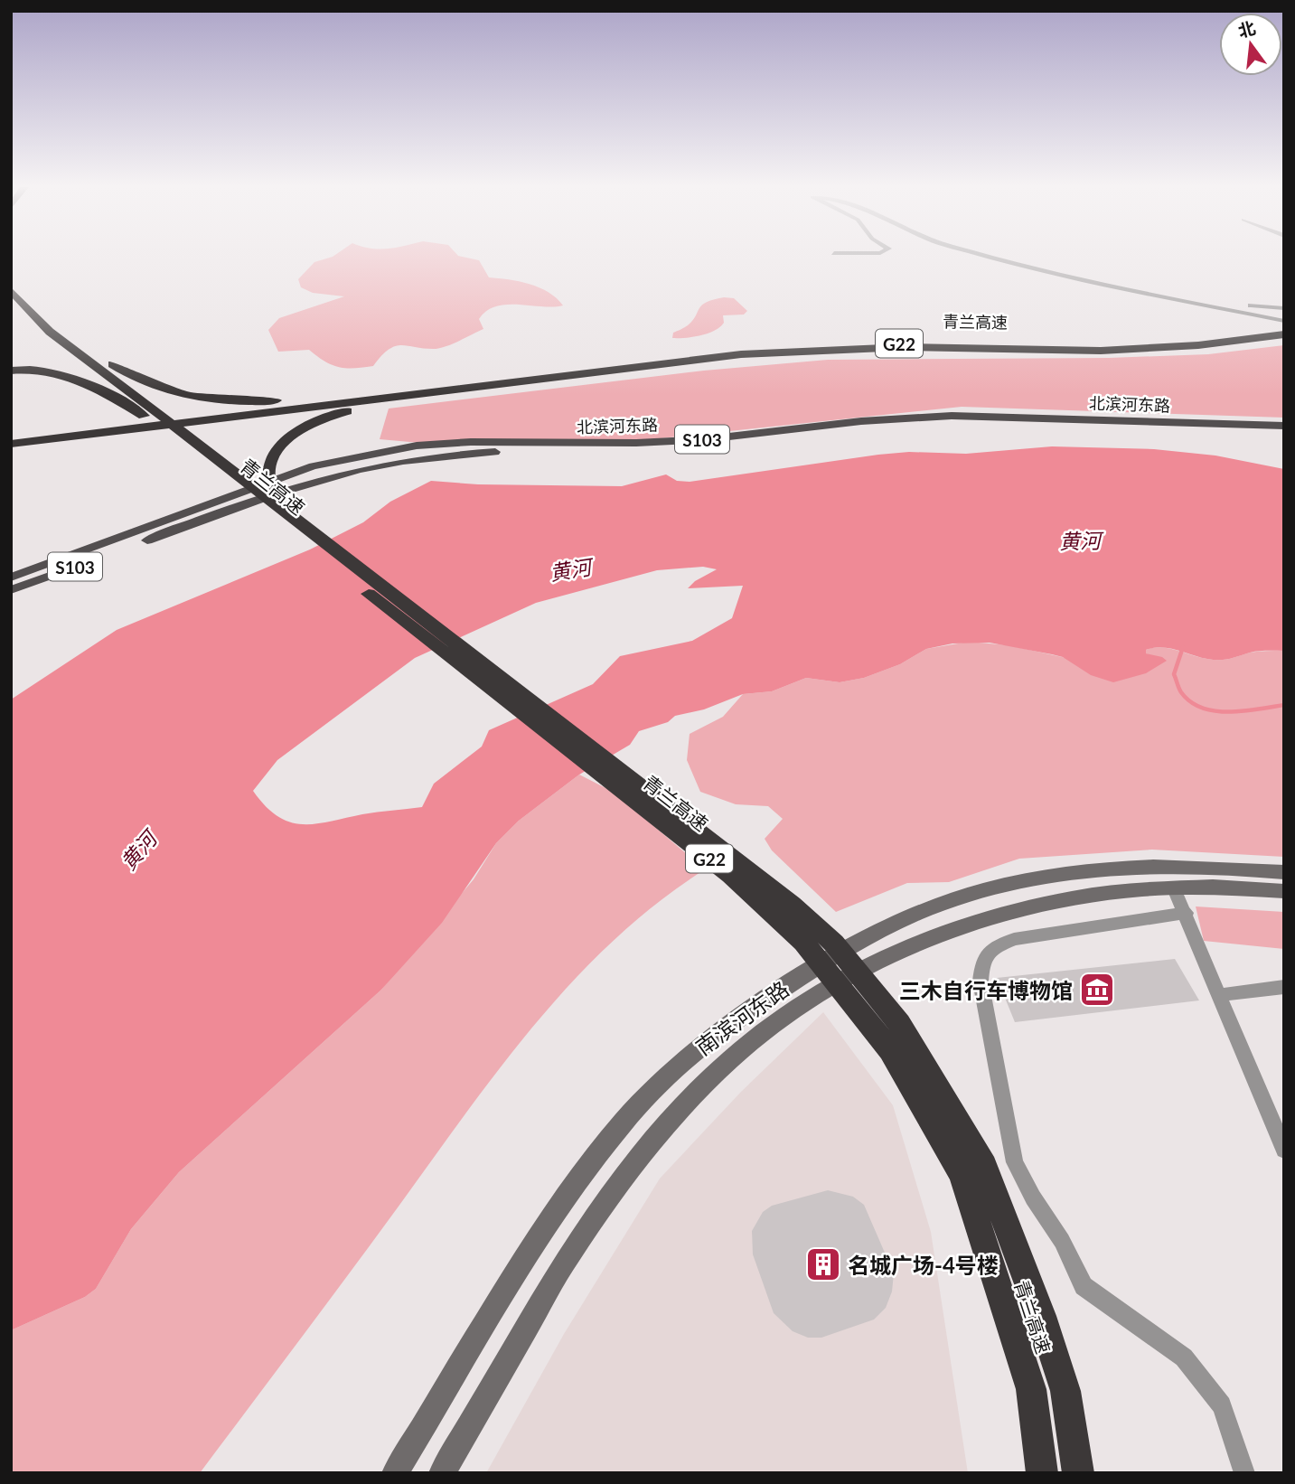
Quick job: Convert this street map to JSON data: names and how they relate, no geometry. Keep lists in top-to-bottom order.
{
  "streets": {
    "highway": ["青兰高速", "G22"],
    "main road": ["北滨河东路", "S103", "南滨河东路"]
  },
  "water": ["黄河"],
  "places": {
    "museum": ["三木自行车博物馆"],
    "building": ["名城广场-4号楼"]
  },
  "north": "top"
}
